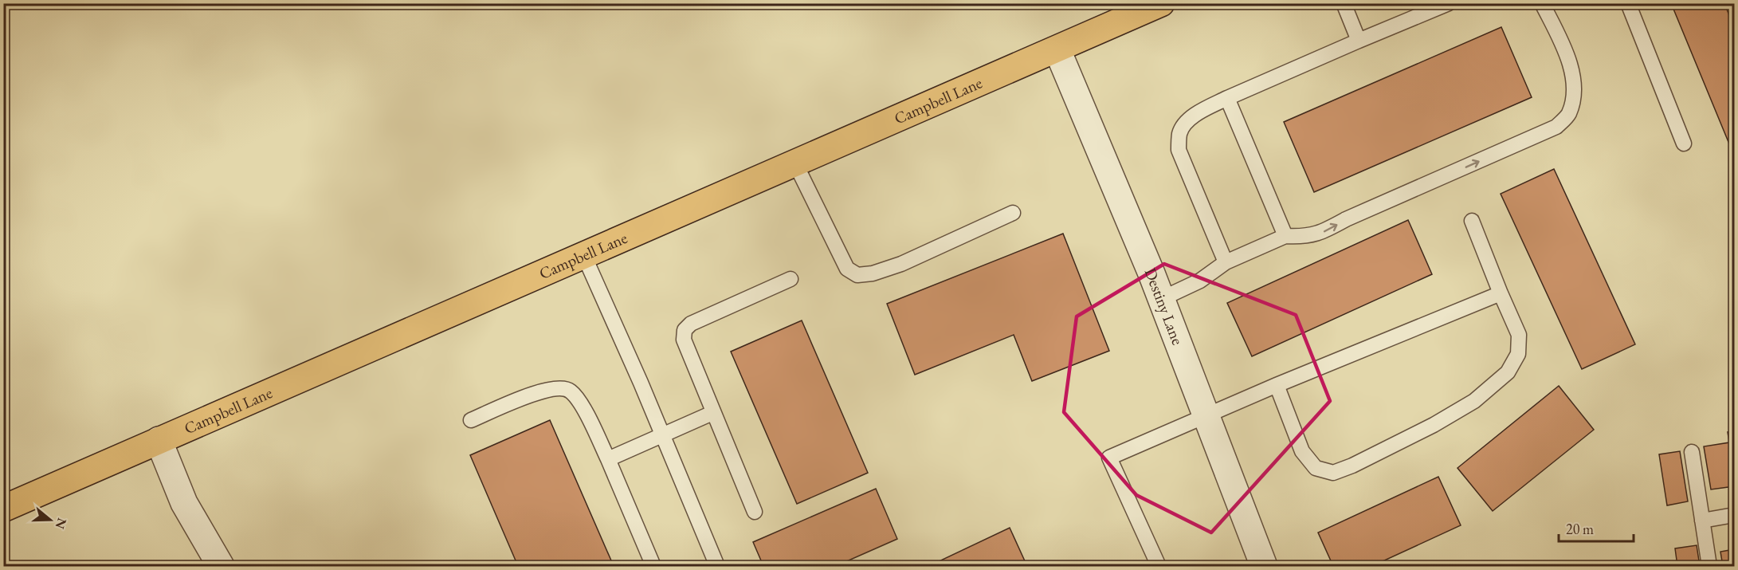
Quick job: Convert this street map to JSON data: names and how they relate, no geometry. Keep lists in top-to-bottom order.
{
  "streets": {
    "main road": ["Campbell Lane"],
    "street": ["Destiny Lane"]
  },
  "crossings": [
    ["Campbell Lane", "Destiny Lane"]
  ],
  "scale_bar": "20 m",
  "north": "right"
}
